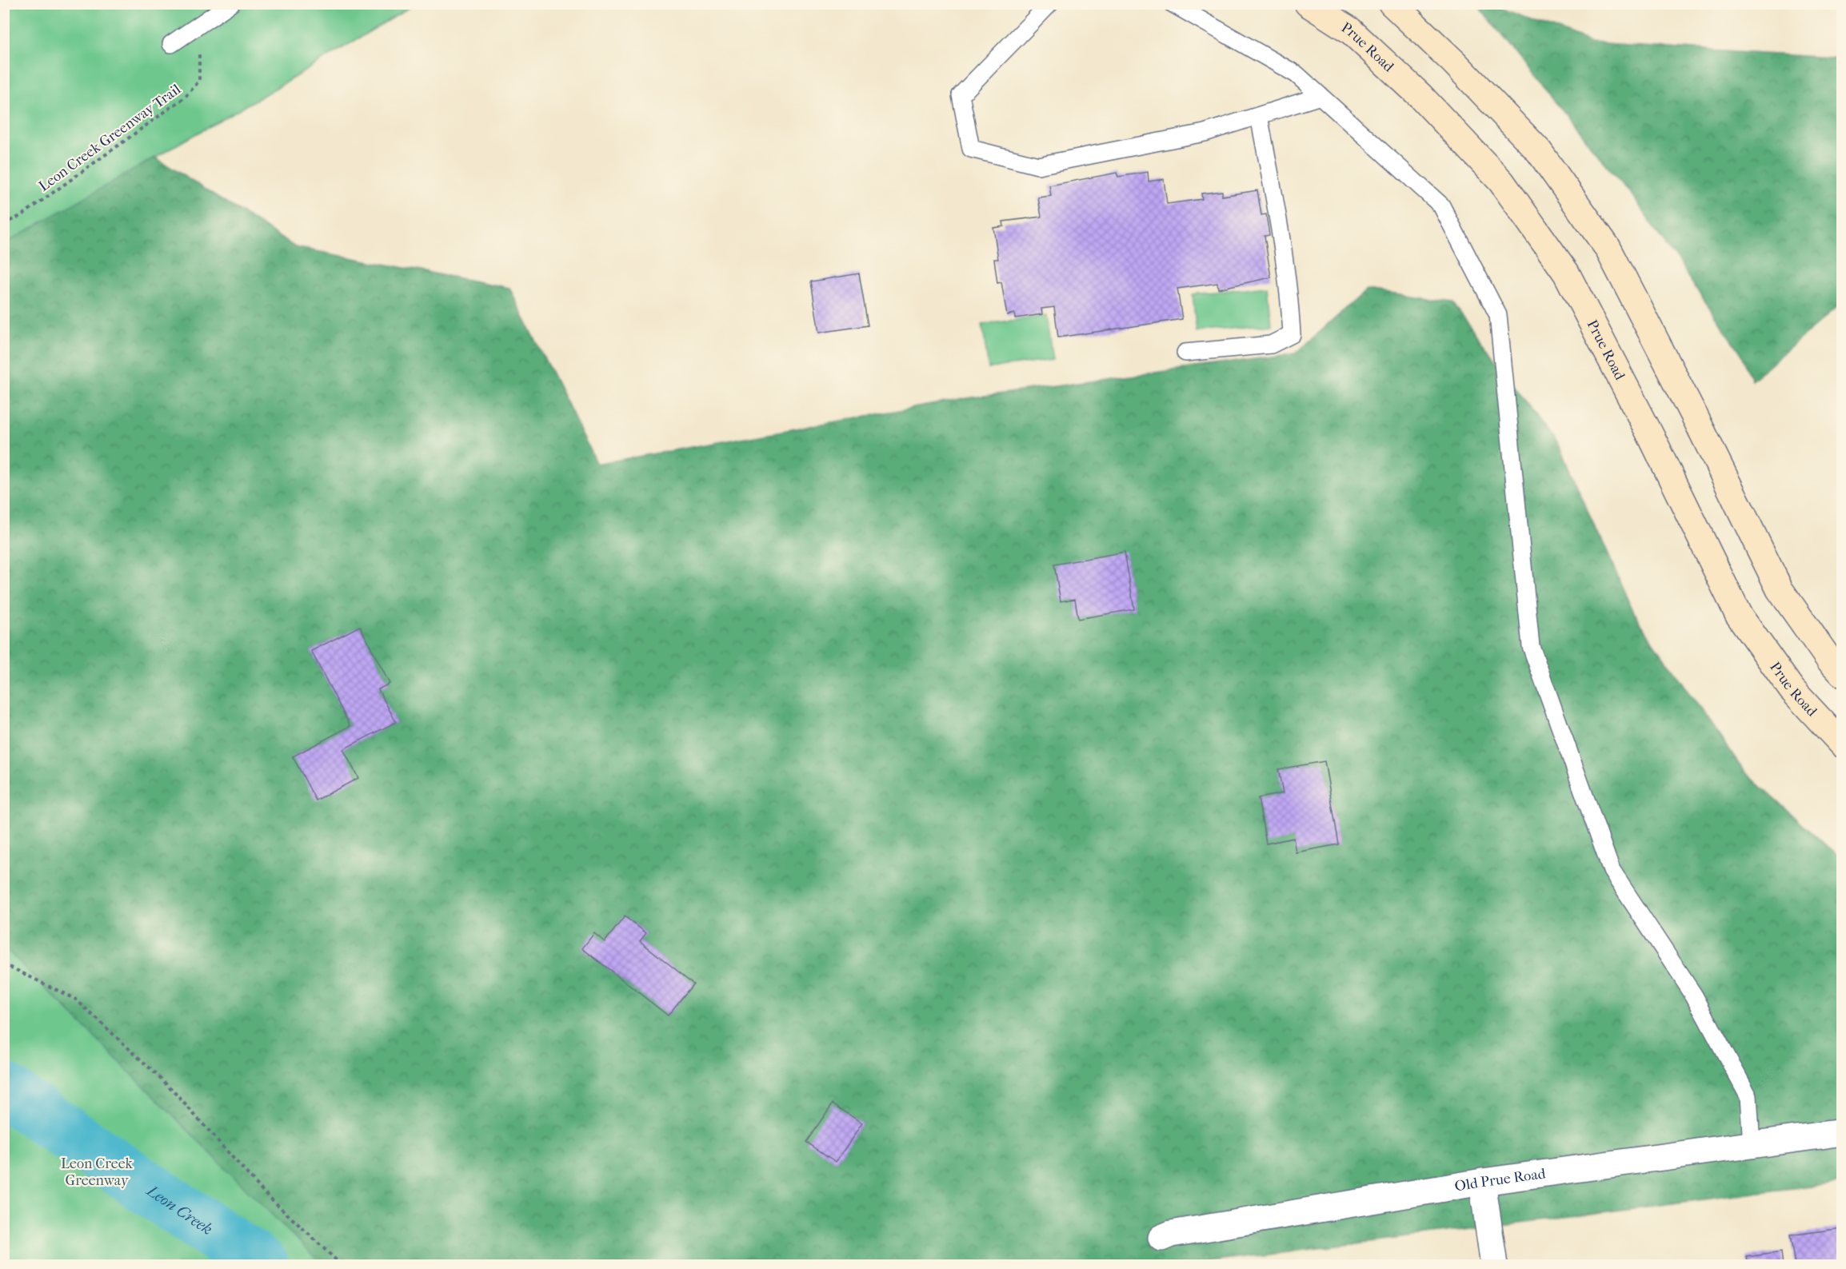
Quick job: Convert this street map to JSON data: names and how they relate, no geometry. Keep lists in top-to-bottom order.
{
  "streets": {
    "main road": ["Prue Road"],
    "street": ["Old Prue Road"],
    "path": ["Leon Creek Greenway Trail"]
  },
  "water": ["Leon Creek"],
  "parks": ["Leon Creek Greenway"]
}
